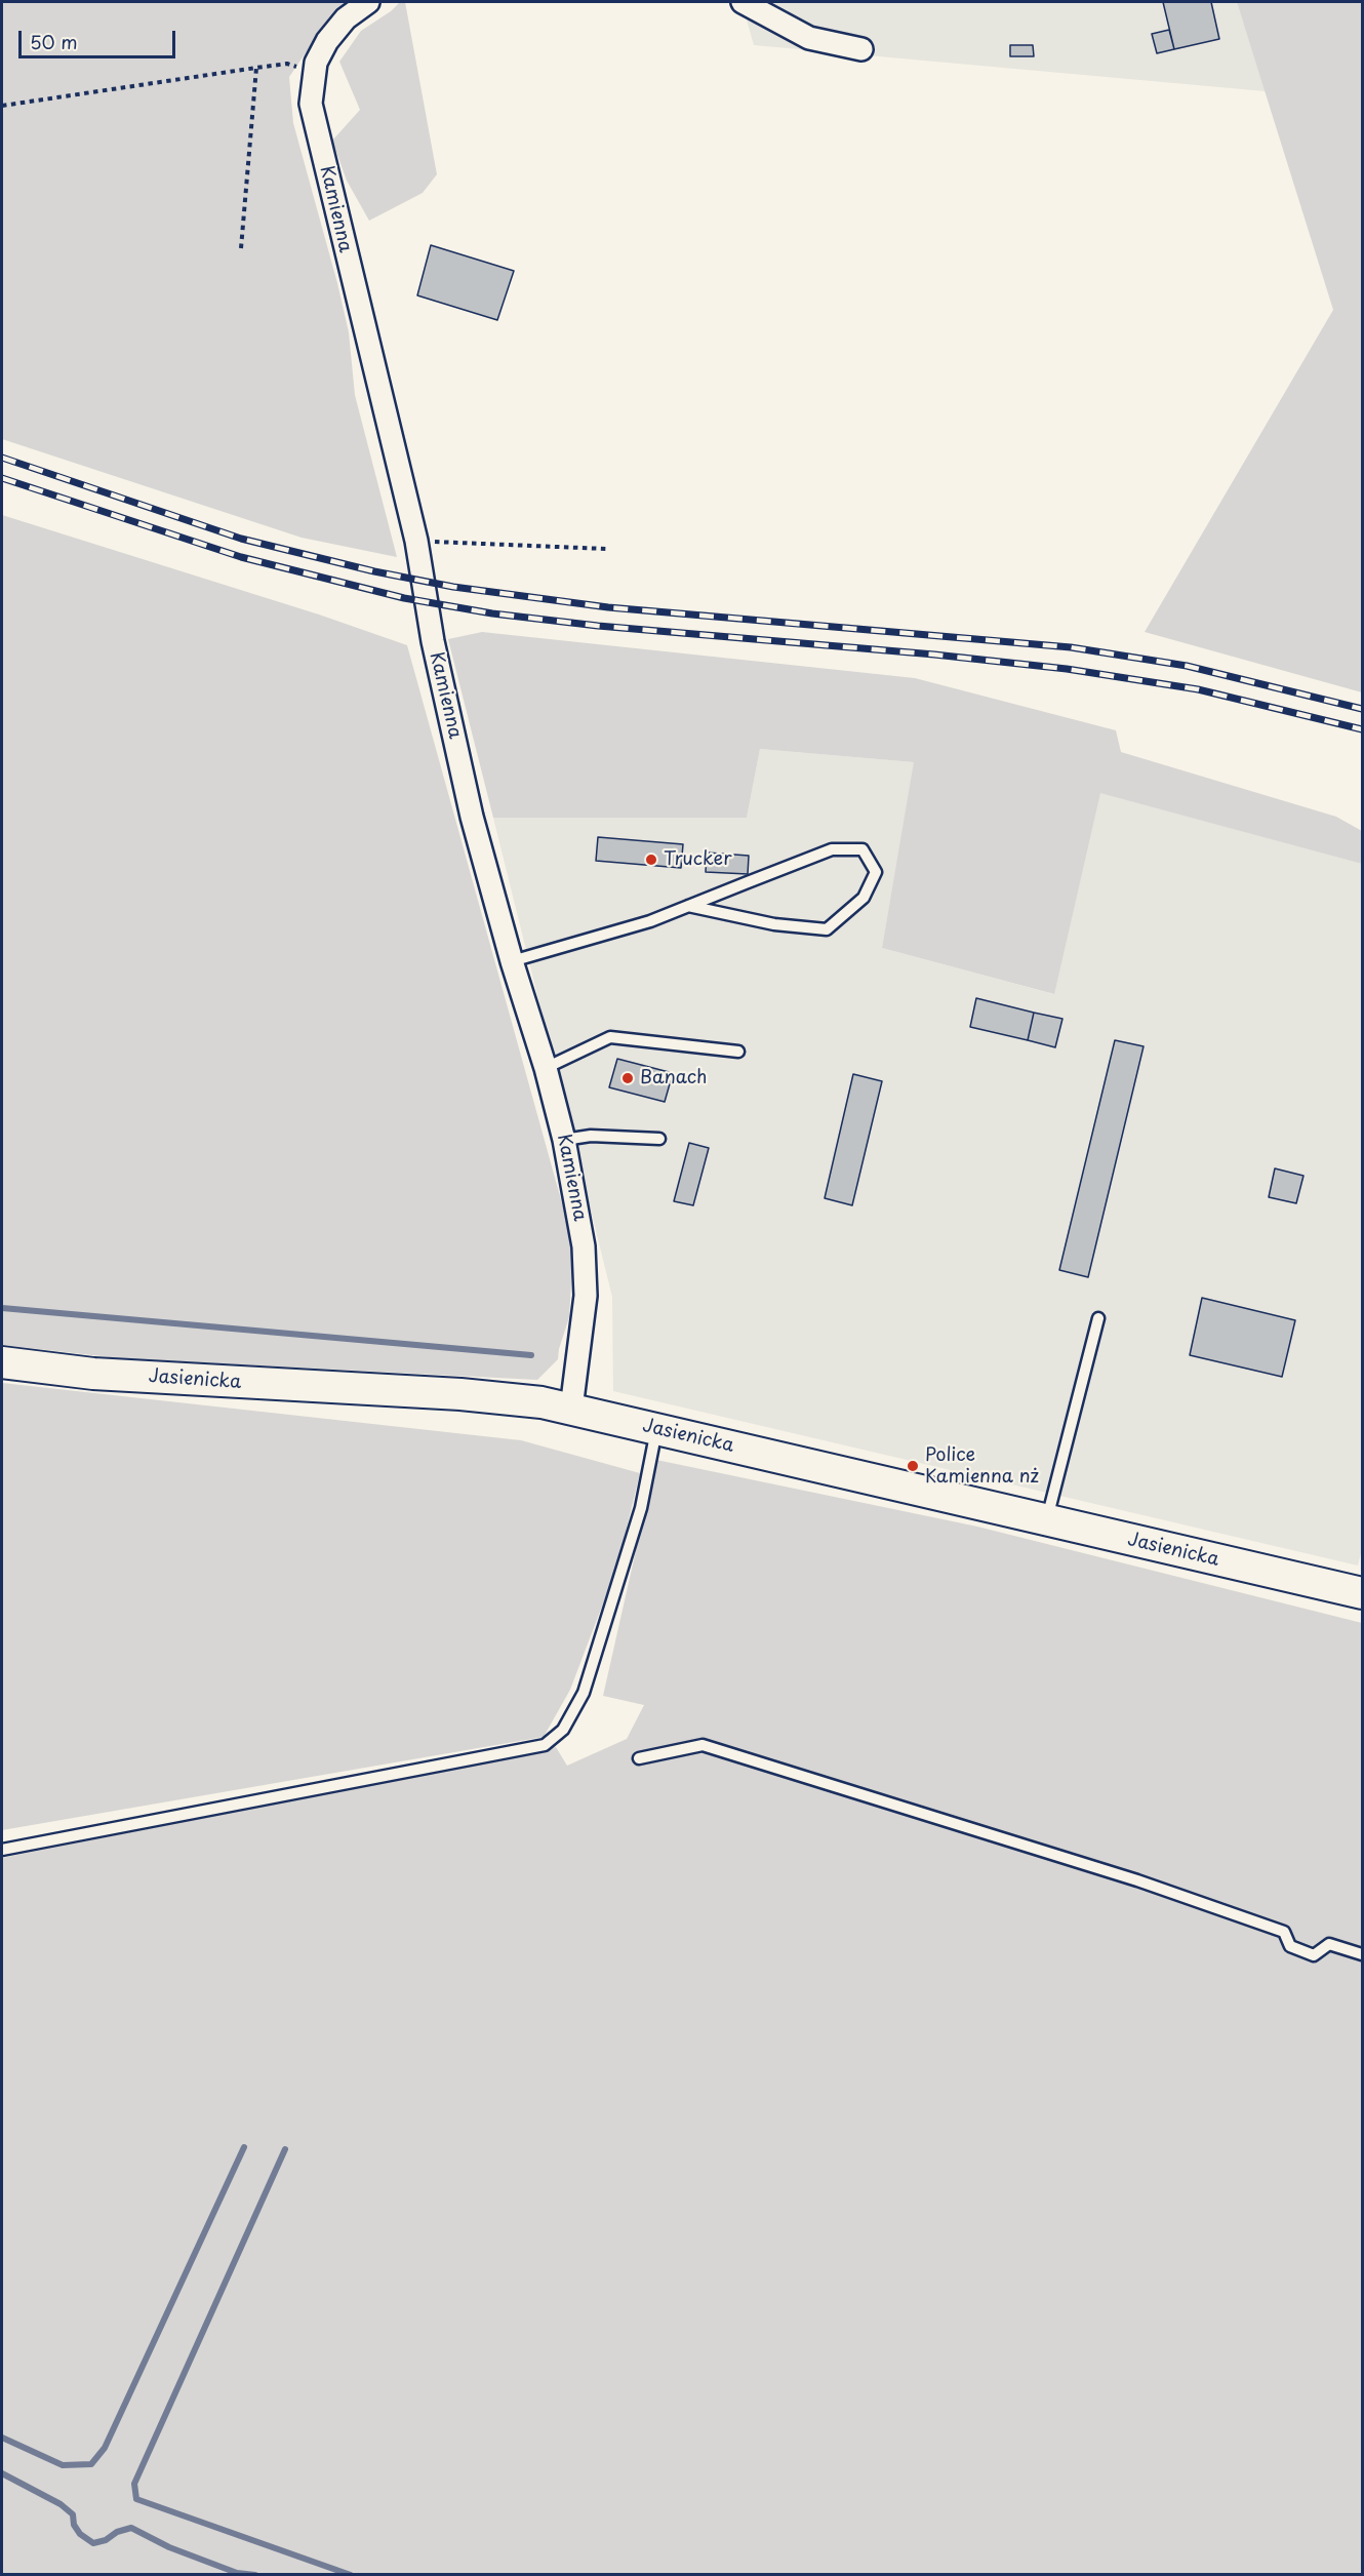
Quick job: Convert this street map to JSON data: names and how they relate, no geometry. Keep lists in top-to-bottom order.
{
  "streets": {
    "main road": ["Jasienicka"],
    "street": ["Kamienna"]
  },
  "crossings": [
    ["Kamienna", "Jasienicka"]
  ],
  "places": ["Trucker", "Banach", "Police Kamienna nż"],
  "scale_bar": "50 m"
}
